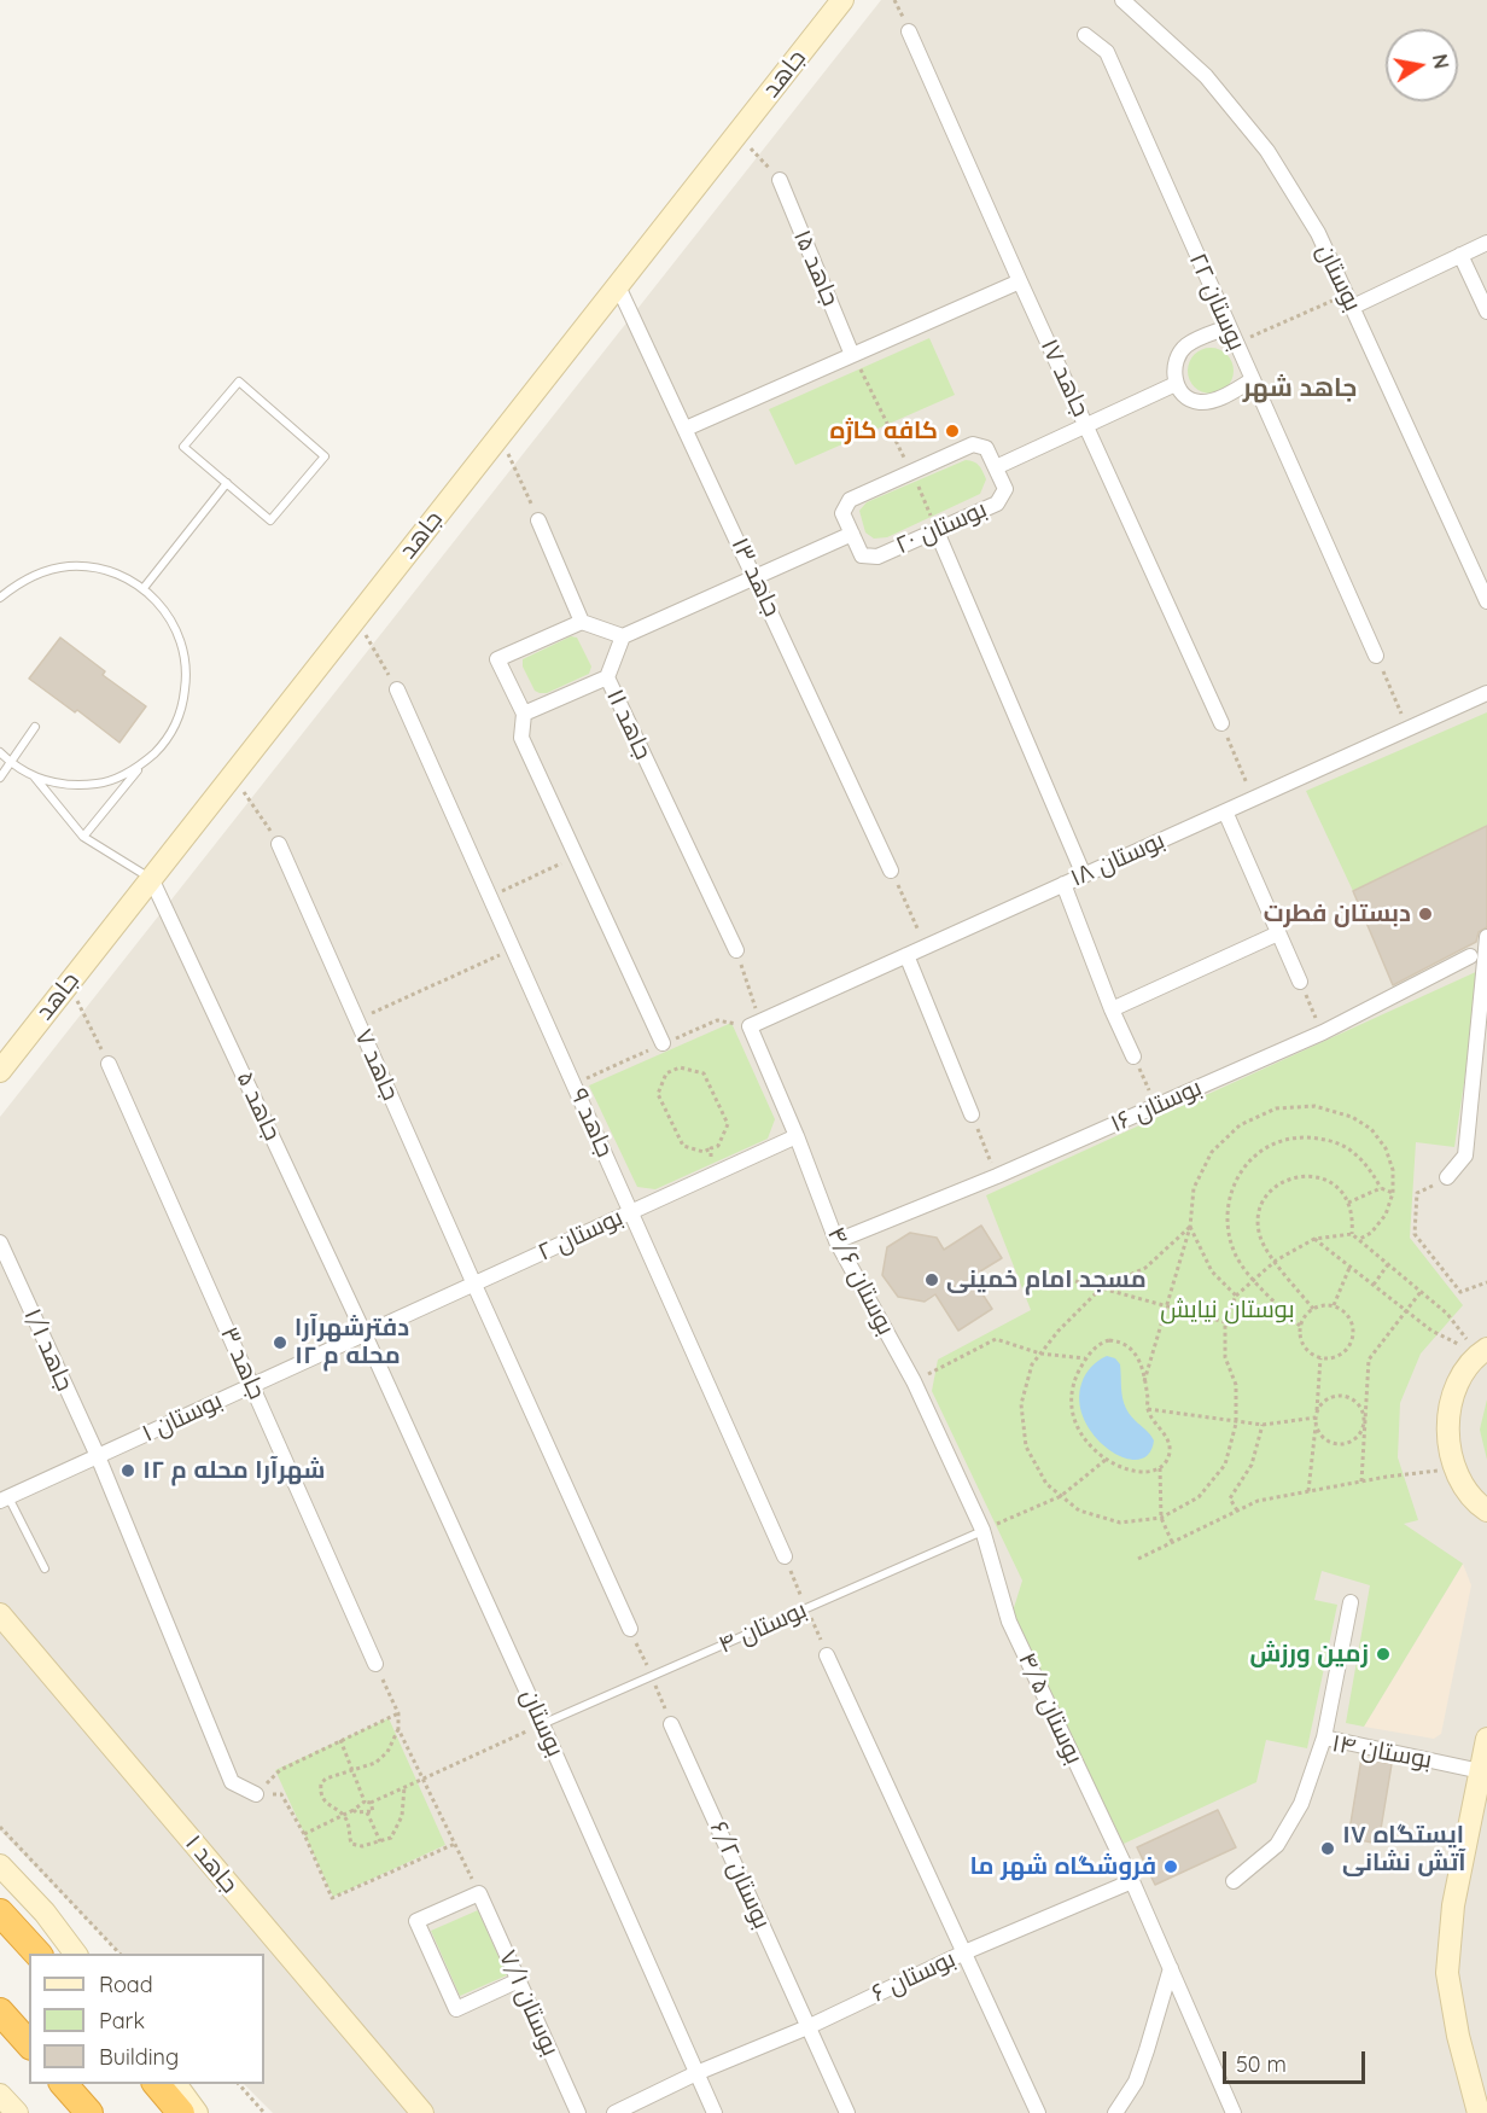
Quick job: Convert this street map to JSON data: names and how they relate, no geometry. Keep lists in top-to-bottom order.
{
  "streets": {
    "street": [
      "جاهد",
      "جاهد ۱۵",
      "بوستان",
      "بوستان ۲۲",
      "جاهد ۱۷",
      "بوستان ۲۰",
      "جاهد ۱۳",
      "جاهد ۱۱",
      "بوستان ۱۸",
      "جاهد ۷",
      "جاهد ۵",
      "بوستان ۱۶",
      "جاهد ۹",
      "بوستان ۲",
      "بوستان ۴/۶",
      "جاهد ۱/۱",
      "جاهد ۳",
      "بوستان ۱",
      "بوستان ۴/۵",
      "بوستان ۱۴",
      "جاهد ۱",
      "بوستان ۶/۲",
      "بوستان ۶",
      "بوستان ۷/۱"
    ],
    "lane": ["بوستان ۴"]
  },
  "crossings": [
    ["جاهد", "جاهد ۱۳"],
    ["جاهد", "جاهد ۵"],
    ["بوستان", "جاهد ۵"],
    ["بوستان", "بوستان ۲"],
    ["بوستان", "بوستان ۱"],
    ["بوستان", "بوستان ۴"],
    ["بوستان", "بوستان ۶"],
    ["بوستان ۲۲", "بوستان ۲۰"],
    ["جاهد ۱۷", "بوستان ۲۰"],
    ["بوستان ۱۸", "بوستان ۴/۶"],
    ["جاهد ۷", "بوستان ۲"],
    ["جاهد ۵", "بوستان ۲"],
    ["جاهد ۵", "بوستان ۱"],
    ["بوستان ۱۶", "بوستان ۴/۶"],
    ["جاهد ۹", "بوستان ۲"],
    ["بوستان ۲", "بوستان ۴/۶"],
    ["بوستان ۲", "بوستان ۱"],
    ["بوستان ۴/۶", "بوستان ۴"],
    ["بوستان ۴/۶", "بوستان ۴/۵"],
    ["جاهد ۱/۱", "بوستان ۱"],
    ["جاهد ۳", "بوستان ۱"],
    ["بوستان ۴", "بوستان ۴/۵"],
    ["بوستان ۴/۵", "بوستان ۶"],
    ["بوستان ۶/۲", "بوستان ۶"]
  ],
  "districts": ["جاهد شهر"],
  "parks": ["بوستان نیایش"],
  "places": [
    "کافه کاژه",
    "دبستان فطرت",
    "مسجد امام خمینی",
    "دفترشهرآرا محله م ۱۲",
    "شهرآرا محله م ۱۲",
    "زمین ورزش",
    "ایستگاه ۱۷ آتش نشانی",
    "فروشگاه شهر ما"
  ],
  "legend": ["Road", "Park", "Building"],
  "scale_bar": "50 m",
  "north": "right"
}
